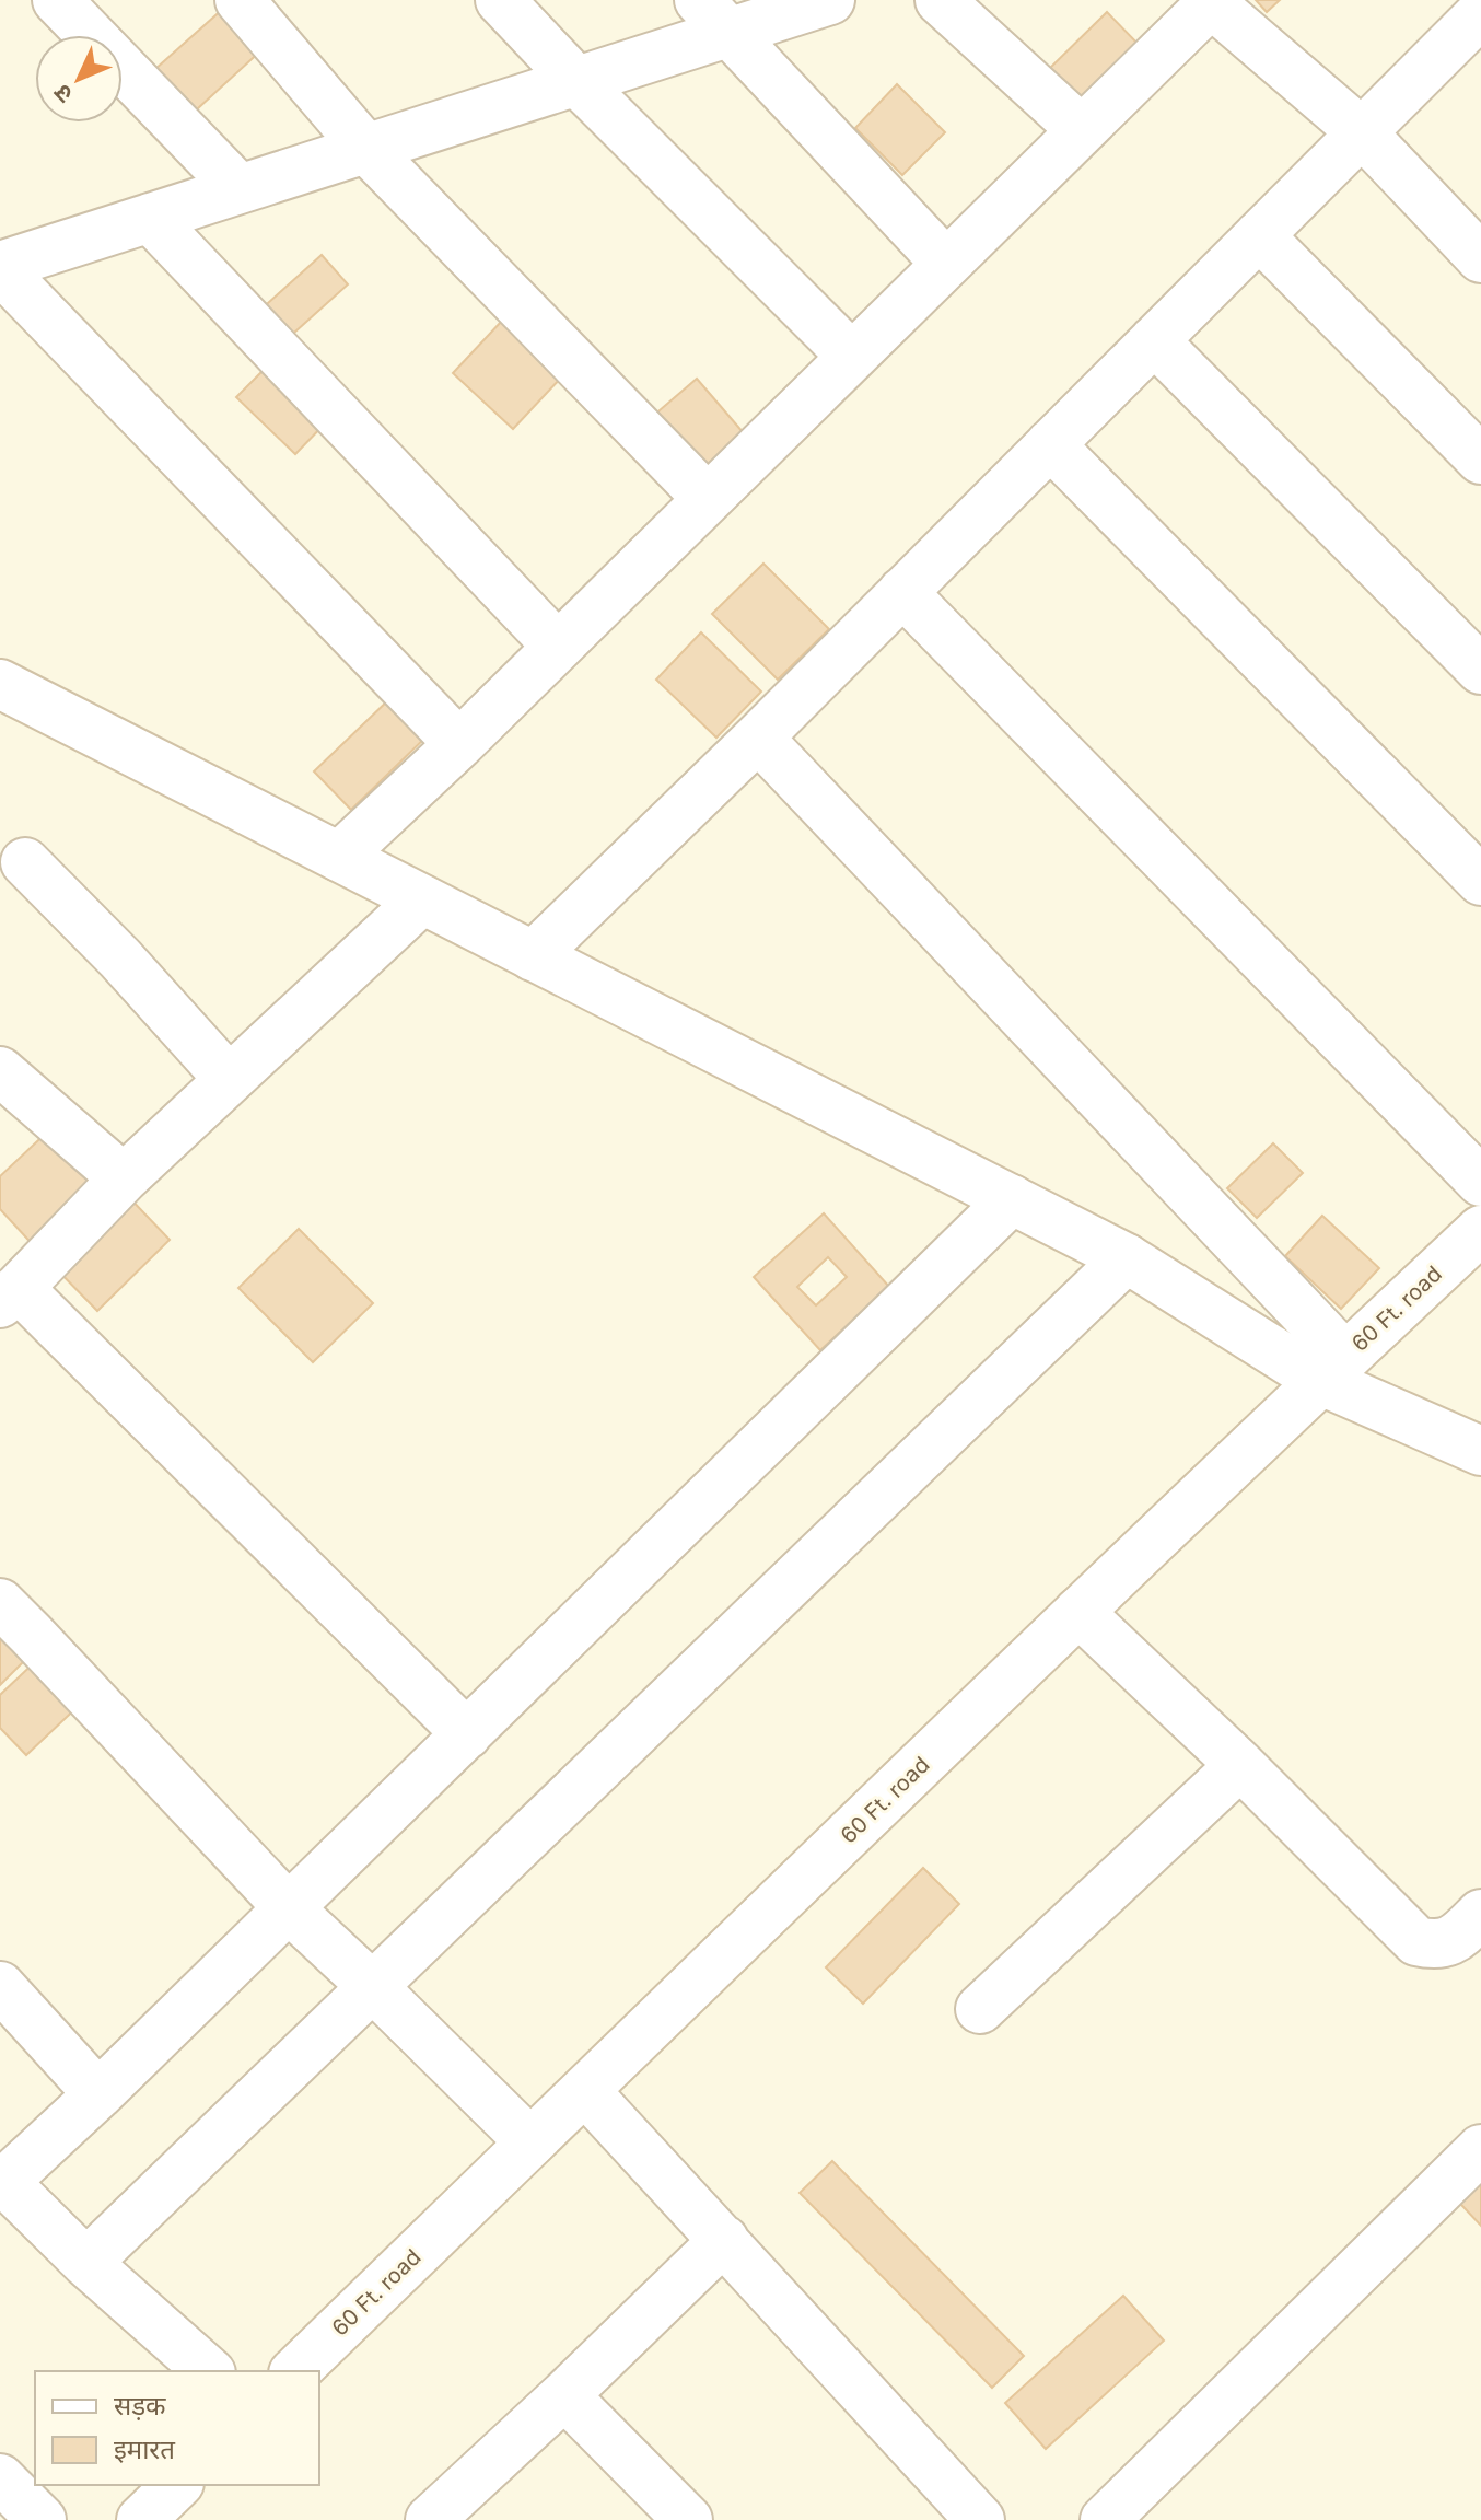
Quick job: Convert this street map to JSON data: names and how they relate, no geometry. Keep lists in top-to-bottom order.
{
  "streets": {
    "street": ["60 Ft. road"]
  },
  "legend": ["सड़क", "इमारत"],
  "north": "bottom left"
}
